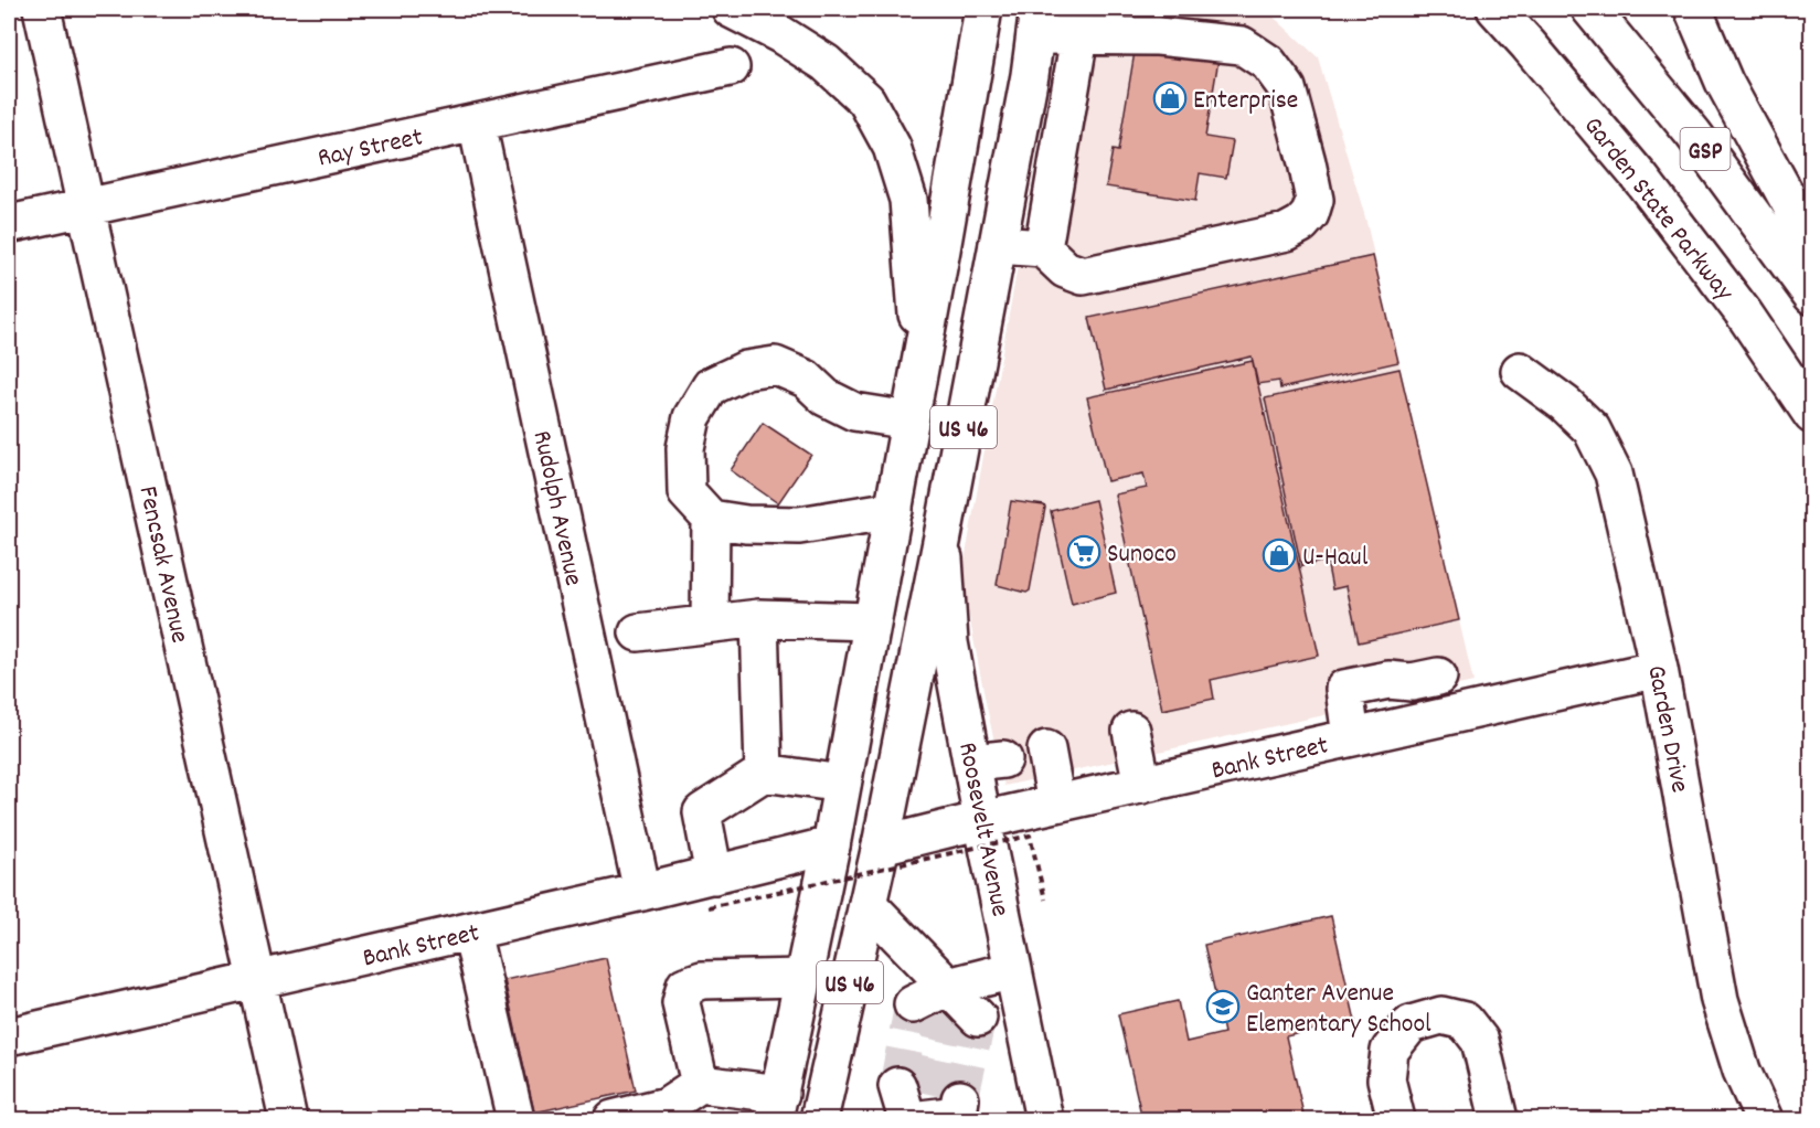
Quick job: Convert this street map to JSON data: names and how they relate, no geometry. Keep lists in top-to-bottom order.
{
  "streets": {
    "main road": [
      "Ray Street",
      "GSP",
      "Garden State Parkway",
      "US 46",
      "Rudolph Avenue",
      "Fencsak Avenue",
      "Garden Drive",
      "Bank Street",
      "Roosevelt Avenue"
    ]
  },
  "crossings": [
    ["Ray Street", "Rudolph Avenue"],
    ["Ray Street", "Fencsak Avenue"],
    ["US 46", "Bank Street"],
    ["US 46", "Roosevelt Avenue"],
    ["Rudolph Avenue", "Bank Street"],
    ["Fencsak Avenue", "Bank Street"],
    ["Garden Drive", "Bank Street"],
    ["Bank Street", "Roosevelt Avenue"]
  ],
  "places": {
    "shop": ["Enterprise", "U-Haul"],
    "supermarket": ["Sunoco"],
    "school or university": ["Ganter Avenue Elementary School"]
  }
}
